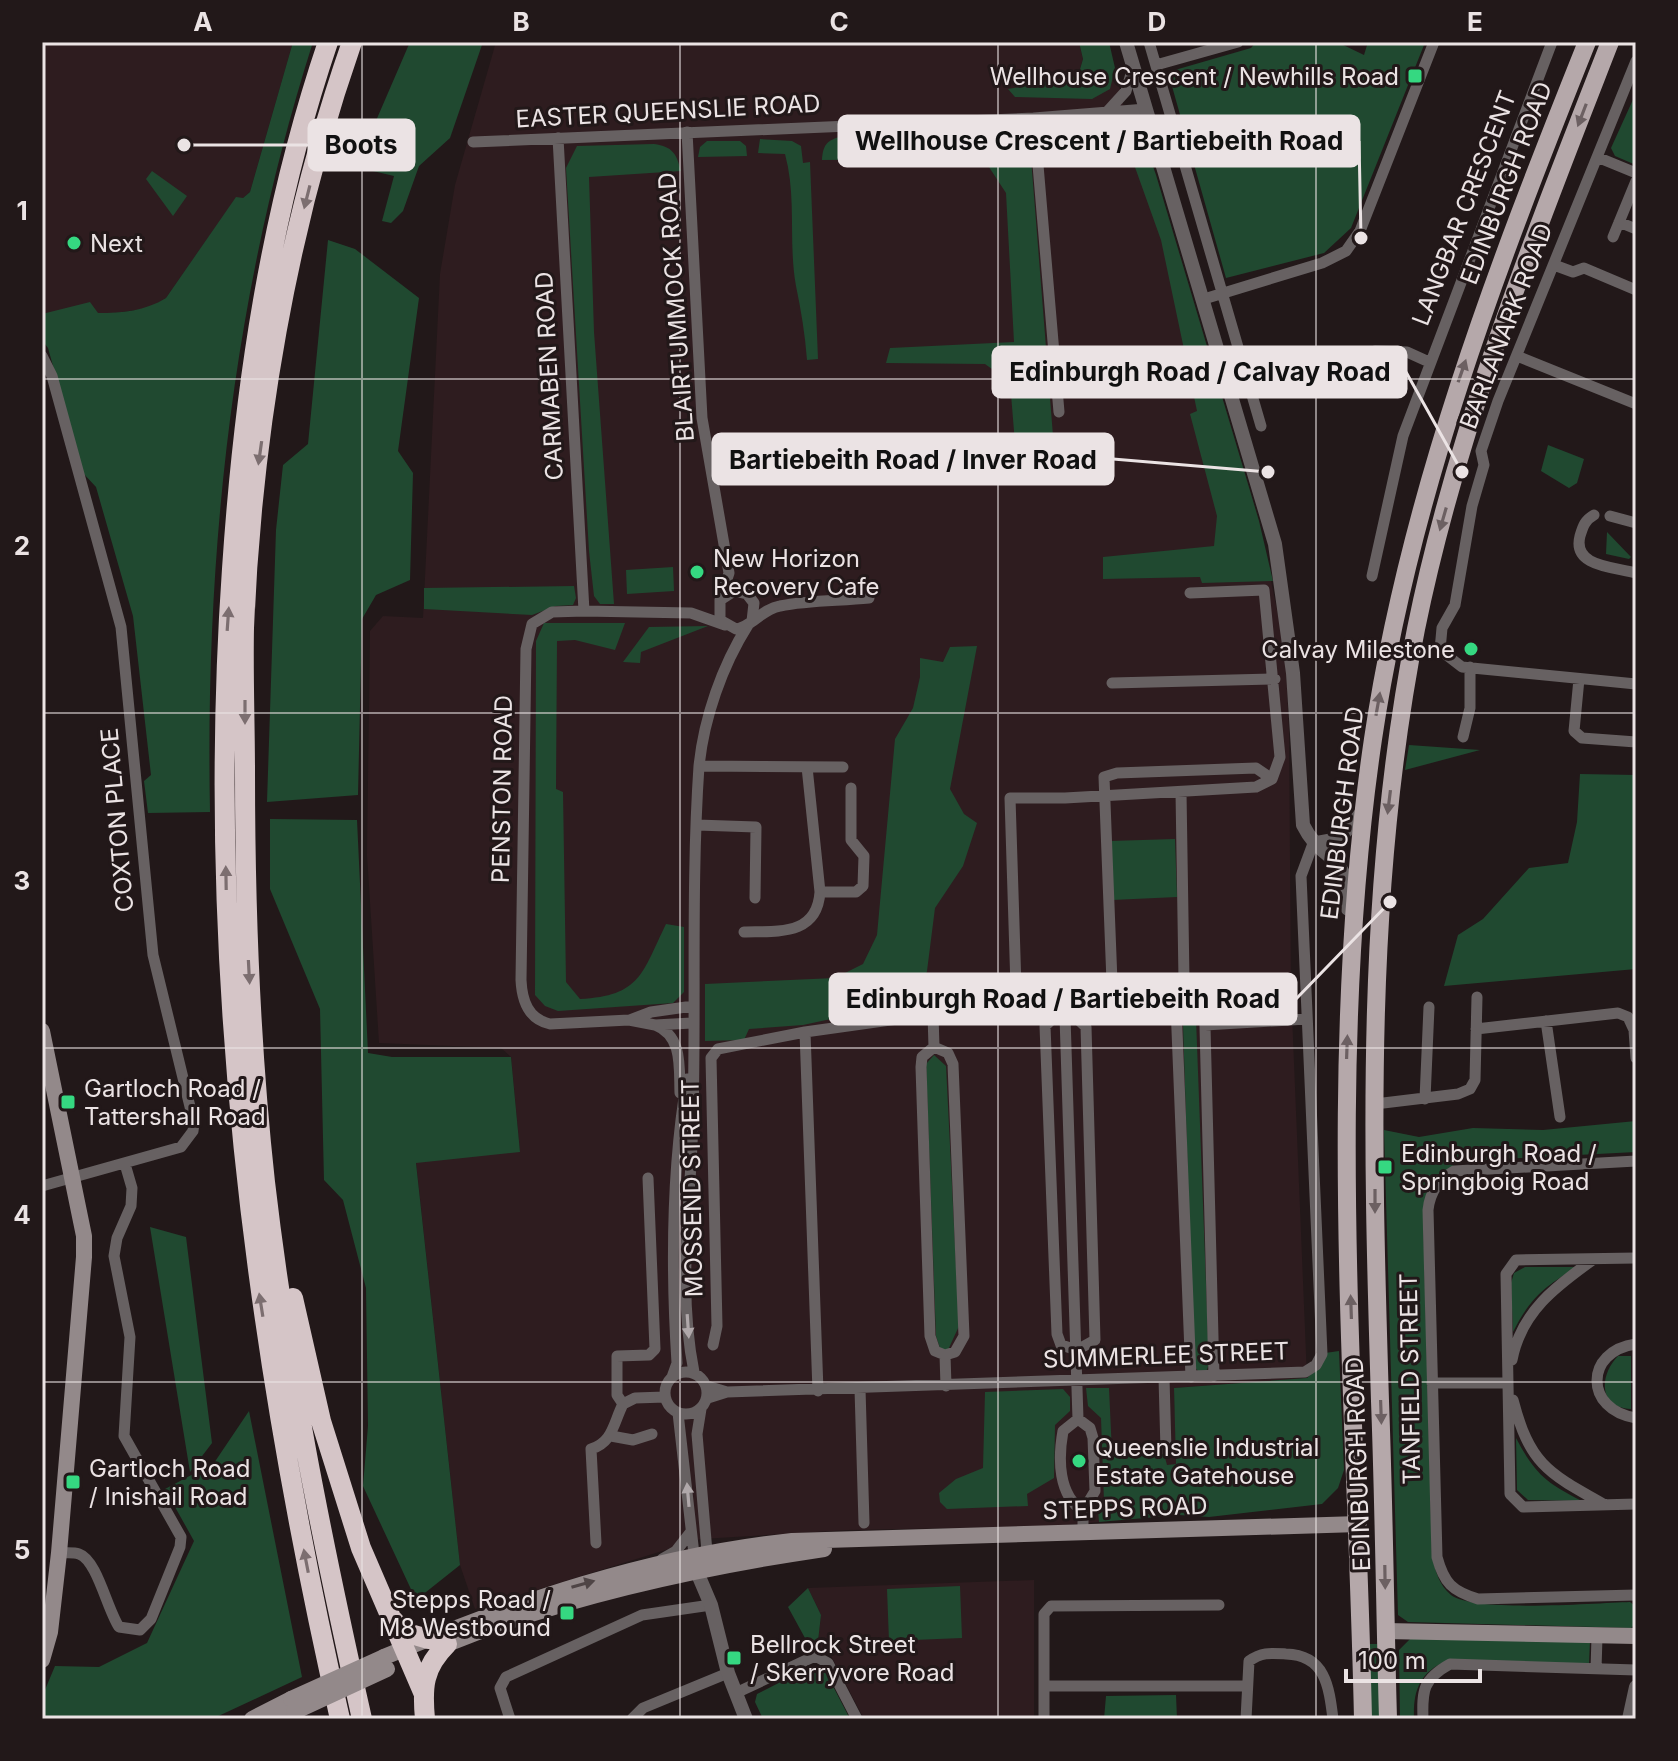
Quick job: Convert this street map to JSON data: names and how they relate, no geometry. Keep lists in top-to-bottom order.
{
  "streets": {
    "main road": ["EDINBURGH ROAD", "STEPPS ROAD"],
    "street": [
      "EASTER QUEENSLIE ROAD",
      "LANGBAR CRESCENT",
      "BLAIRTUMMOCK ROAD",
      "BARLANARK ROAD",
      "CARMABEN ROAD",
      "PENSTON ROAD",
      "COXTON PLACE",
      "MOSSEND STREET",
      "SUMMERLEE STREET",
      "TANFIELD STREET"
    ]
  },
  "crossings": [
    ["EASTER QUEENSLIE ROAD", "BLAIRTUMMOCK ROAD"],
    ["EASTER QUEENSLIE ROAD", "CARMABEN ROAD"],
    ["EDINBURGH ROAD", "STEPPS ROAD"],
    ["CARMABEN ROAD", "PENSTON ROAD"]
  ],
  "places": {
    "transit": [
      "Wellhouse Crescent / Newhills Road",
      "Gartloch Road / Tattershall Road",
      "Edinburgh Road / Springboig Road",
      "Gartloch Road / Inishail Road",
      "Stepps Road / M8 Westbound",
      "Bellrock Street / Skerryvore Road"
    ],
    "other": [
      "Boots",
      "Wellhouse Crescent / Bartiebeith Road",
      "Next",
      "Bartiebeith Road / Inver Road",
      "Edinburgh Road / Calvay Road",
      "New Horizon Recovery Cafe",
      "Calvay Milestone",
      "Edinburgh Road / Bartiebeith Road",
      "Queenslie Industrial Estate Gatehouse"
    ]
  },
  "scale_bar": "100 m",
  "grid": {
    "columns": [
      "A",
      "B",
      "C",
      "D",
      "E"
    ],
    "rows": [
      "1",
      "2",
      "3",
      "4",
      "5"
    ]
  }
}
